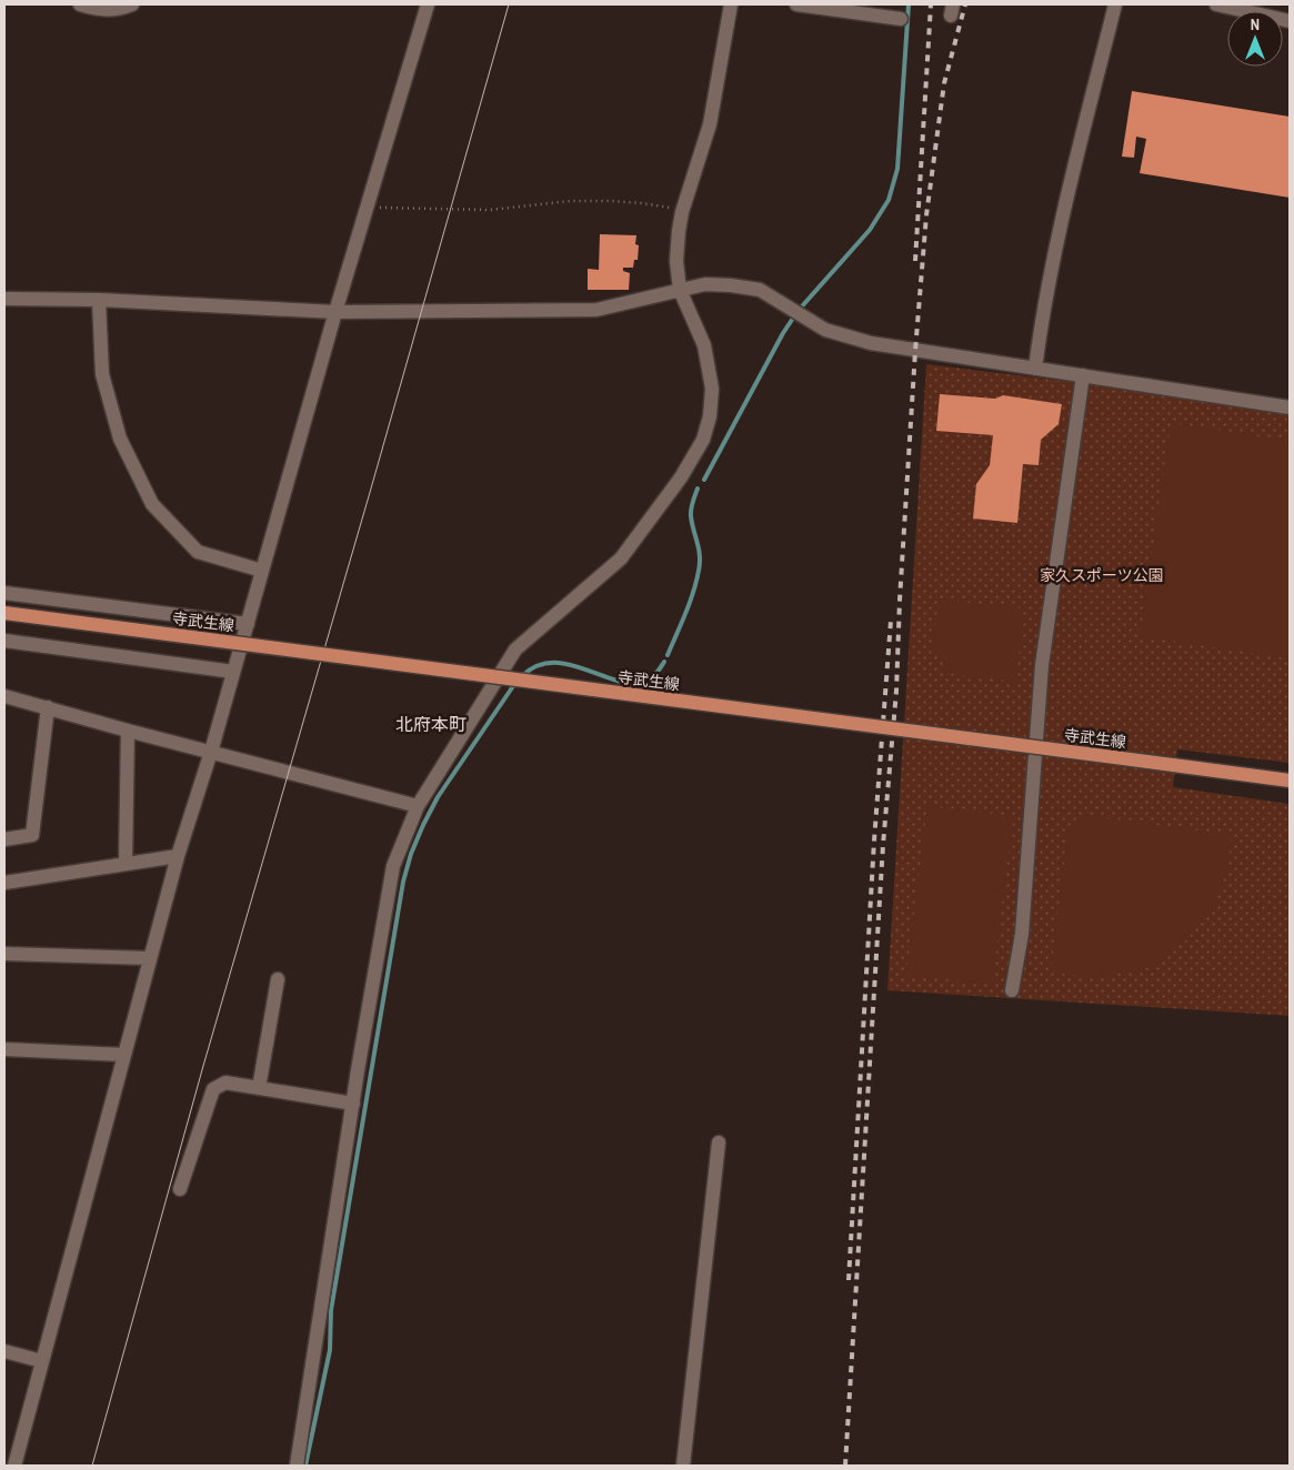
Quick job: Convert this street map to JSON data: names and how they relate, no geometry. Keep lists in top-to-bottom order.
{
  "streets": {
    "main road": ["寺武生線"]
  },
  "districts": ["北府本町"],
  "parks": ["家久スポーツ公園"],
  "north": "top"
}
